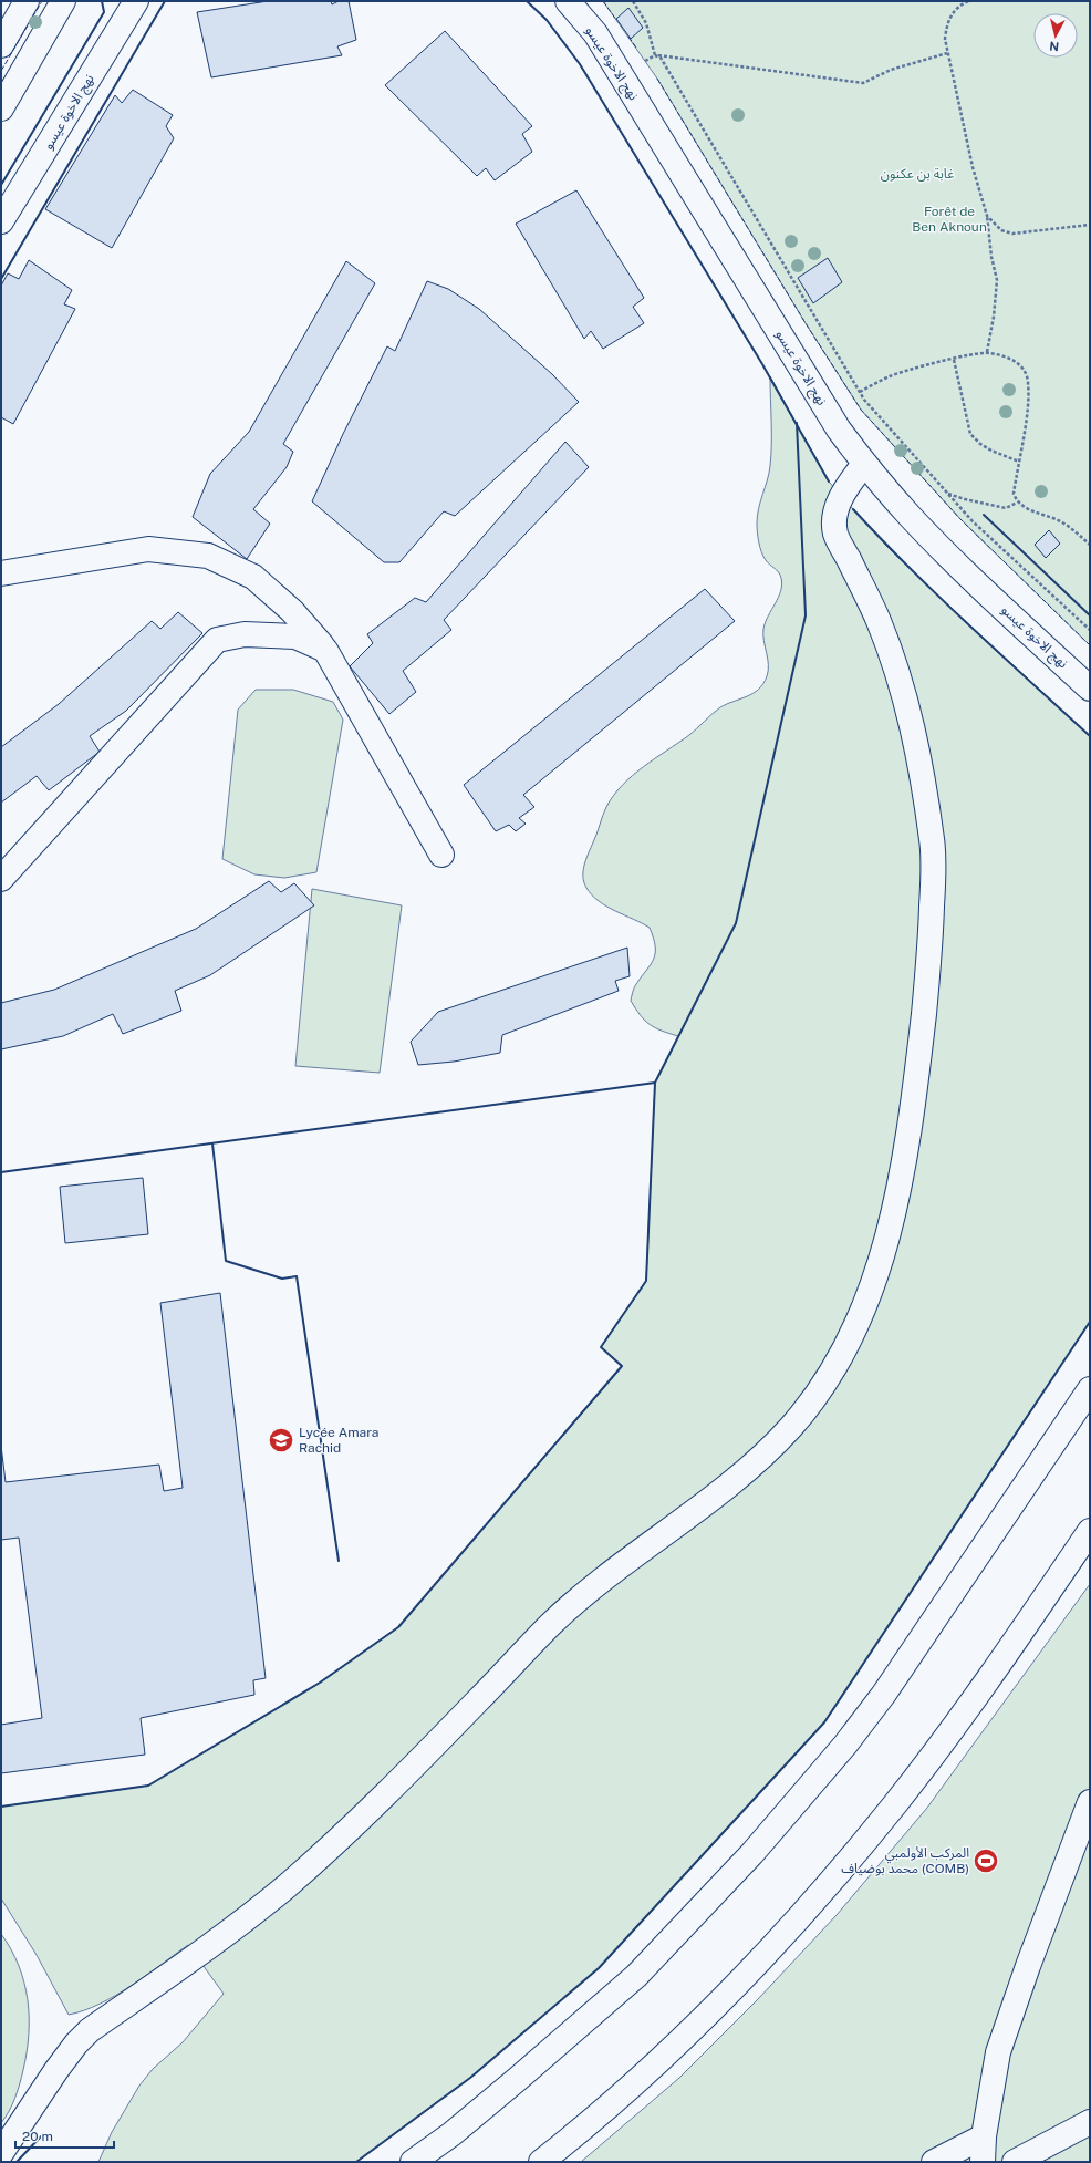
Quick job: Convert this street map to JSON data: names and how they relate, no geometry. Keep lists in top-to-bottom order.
{
  "streets": {
    "main road": ["نهج الاخوة عيسو"]
  },
  "parks": ["غابة بن عكنون", "Forêt de Ben Aknoun"],
  "places": {
    "school or university": ["Lycée Amara Rachid"],
    "sports": ["المركب الأولمبي محمد بوضياف (COMB)"]
  },
  "scale_bar": "20 m",
  "north": "bottom"
}
